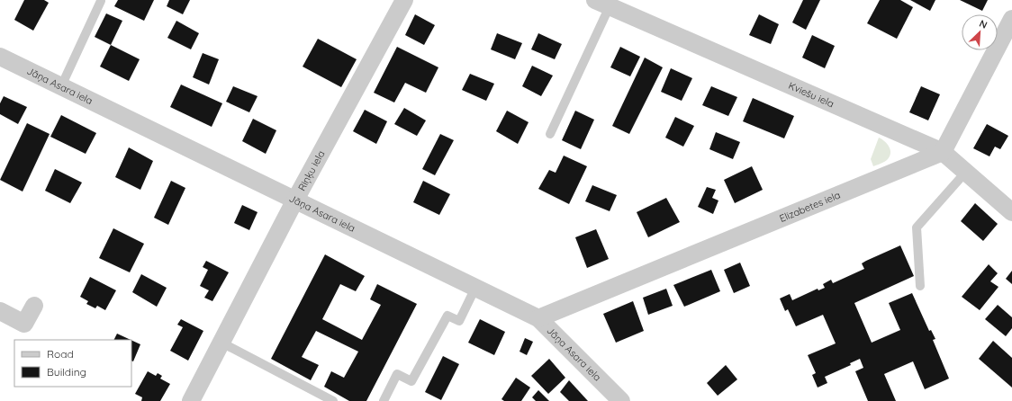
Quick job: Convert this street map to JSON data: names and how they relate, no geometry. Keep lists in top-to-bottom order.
{
  "streets": {
    "street": [
      "Jāņa Asara iela",
      "Kviešu iela",
      "Riņķu iela",
      "Elizabetes iela"
    ]
  },
  "crossings": [
    ["Jāņa Asara iela", "Riņķu iela"],
    ["Jāņa Asara iela", "Elizabetes iela"],
    ["Kviešu iela", "Elizabetes iela"]
  ],
  "legend": ["Road", "Building"],
  "north": "top right"
}
